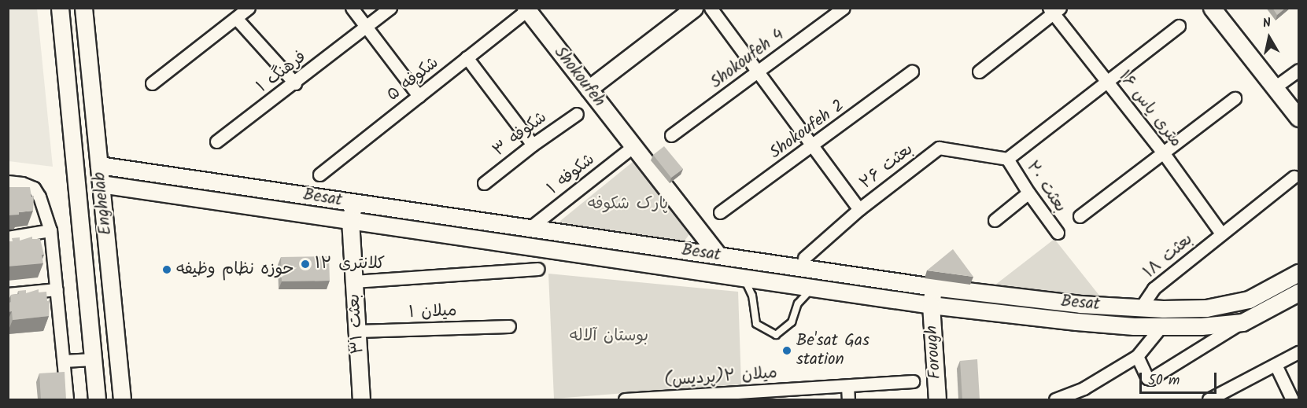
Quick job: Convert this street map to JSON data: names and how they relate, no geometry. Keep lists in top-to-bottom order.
{
  "streets": {
    "main road": [
      "Shokoufeh",
      "Besat",
      "Enghelab",
      "بعثت ۳۱",
      "Forough"
    ],
    "street": [
      "Shokoufeh 4",
      "فرهنگ ۱",
      "شکوفه ۵",
      "۱۶ متری یاس",
      "Shokoufeh 2",
      "شکوفه ۳",
      "بعثت ۲۶",
      "شکوفه ۱",
      "بعثت ۲۰",
      "بعثت ۱۸",
      "میلان ۱",
      "میلان ۲(پردیس)"
    ]
  },
  "crossings": [
    ["Shokoufeh", "شکوفه ۵"],
    ["Shokoufeh", "شکوفه ۱"],
    ["Shokoufeh", "Besat"],
    ["۱۶ متری یاس", "بعثت ۱۸"],
    ["بعثت ۲۶", "بعثت ۲۰"],
    ["شکوفه ۱", "Besat"],
    ["Besat", "Enghelab"],
    ["Besat", "بعثت ۱۸"],
    ["Besat", "بعثت ۳۱"],
    ["Besat", "Forough"],
    ["میلان ۱", "بعثت ۳۱"]
  ],
  "parks": ["پارک شکوفه", "بوستان آلاله"],
  "places": ["کلانتری ۱۲", "حوزه نظام وظیفه", "Be'sat Gas station"],
  "scale_bar": "50 m",
  "north": "top"
}
